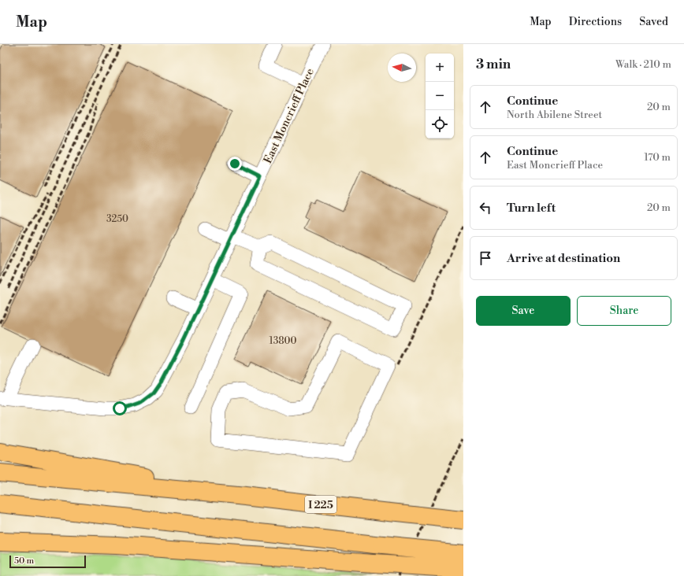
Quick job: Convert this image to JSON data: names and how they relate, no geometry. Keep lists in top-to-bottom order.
{
  "streets": {
    "highway": ["I 225"],
    "street": ["East Moncrieff Place"]
  },
  "house_numbers": ["3250", "13800"],
  "scale_bar": "50 m",
  "north": "left",
  "page": {
    "header": "Map",
    "nav": ["Map", "Directions", "Saved"],
    "heading": ["3 min", "Walk · 210 m"],
    "map_buttons": ["+", "−"],
    "list": [
      ["Continue", "North Abilene Street", "20 m"],
      ["Continue", "East Moncrieff Place", "170 m"],
      ["Turn left", "20 m"],
      "Arrive at destination"
    ],
    "buttons": ["Save", "Share"],
    "scale": "50 m"
  }
}
